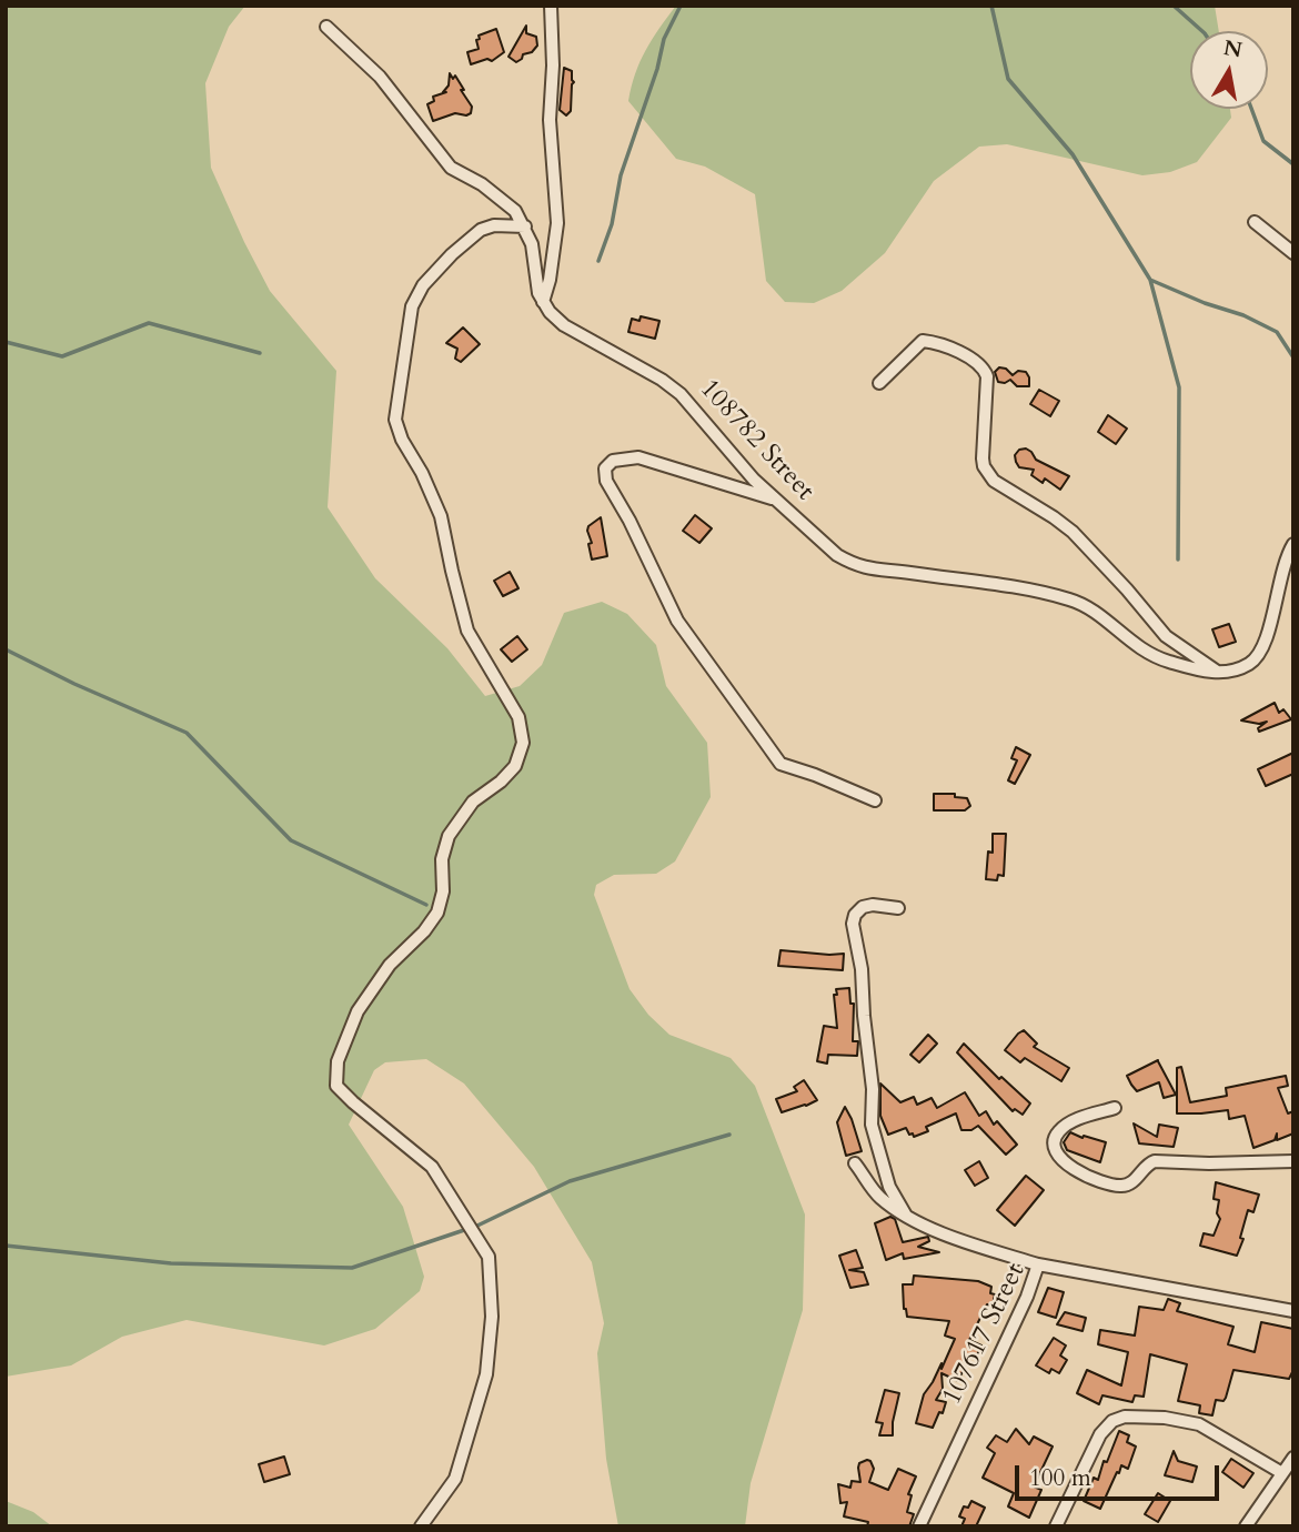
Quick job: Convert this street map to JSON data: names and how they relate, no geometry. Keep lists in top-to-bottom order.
{
  "streets": {
    "street": ["108782 Street", "107617 Street"]
  },
  "scale_bar": "100 m",
  "north": "top"
}
